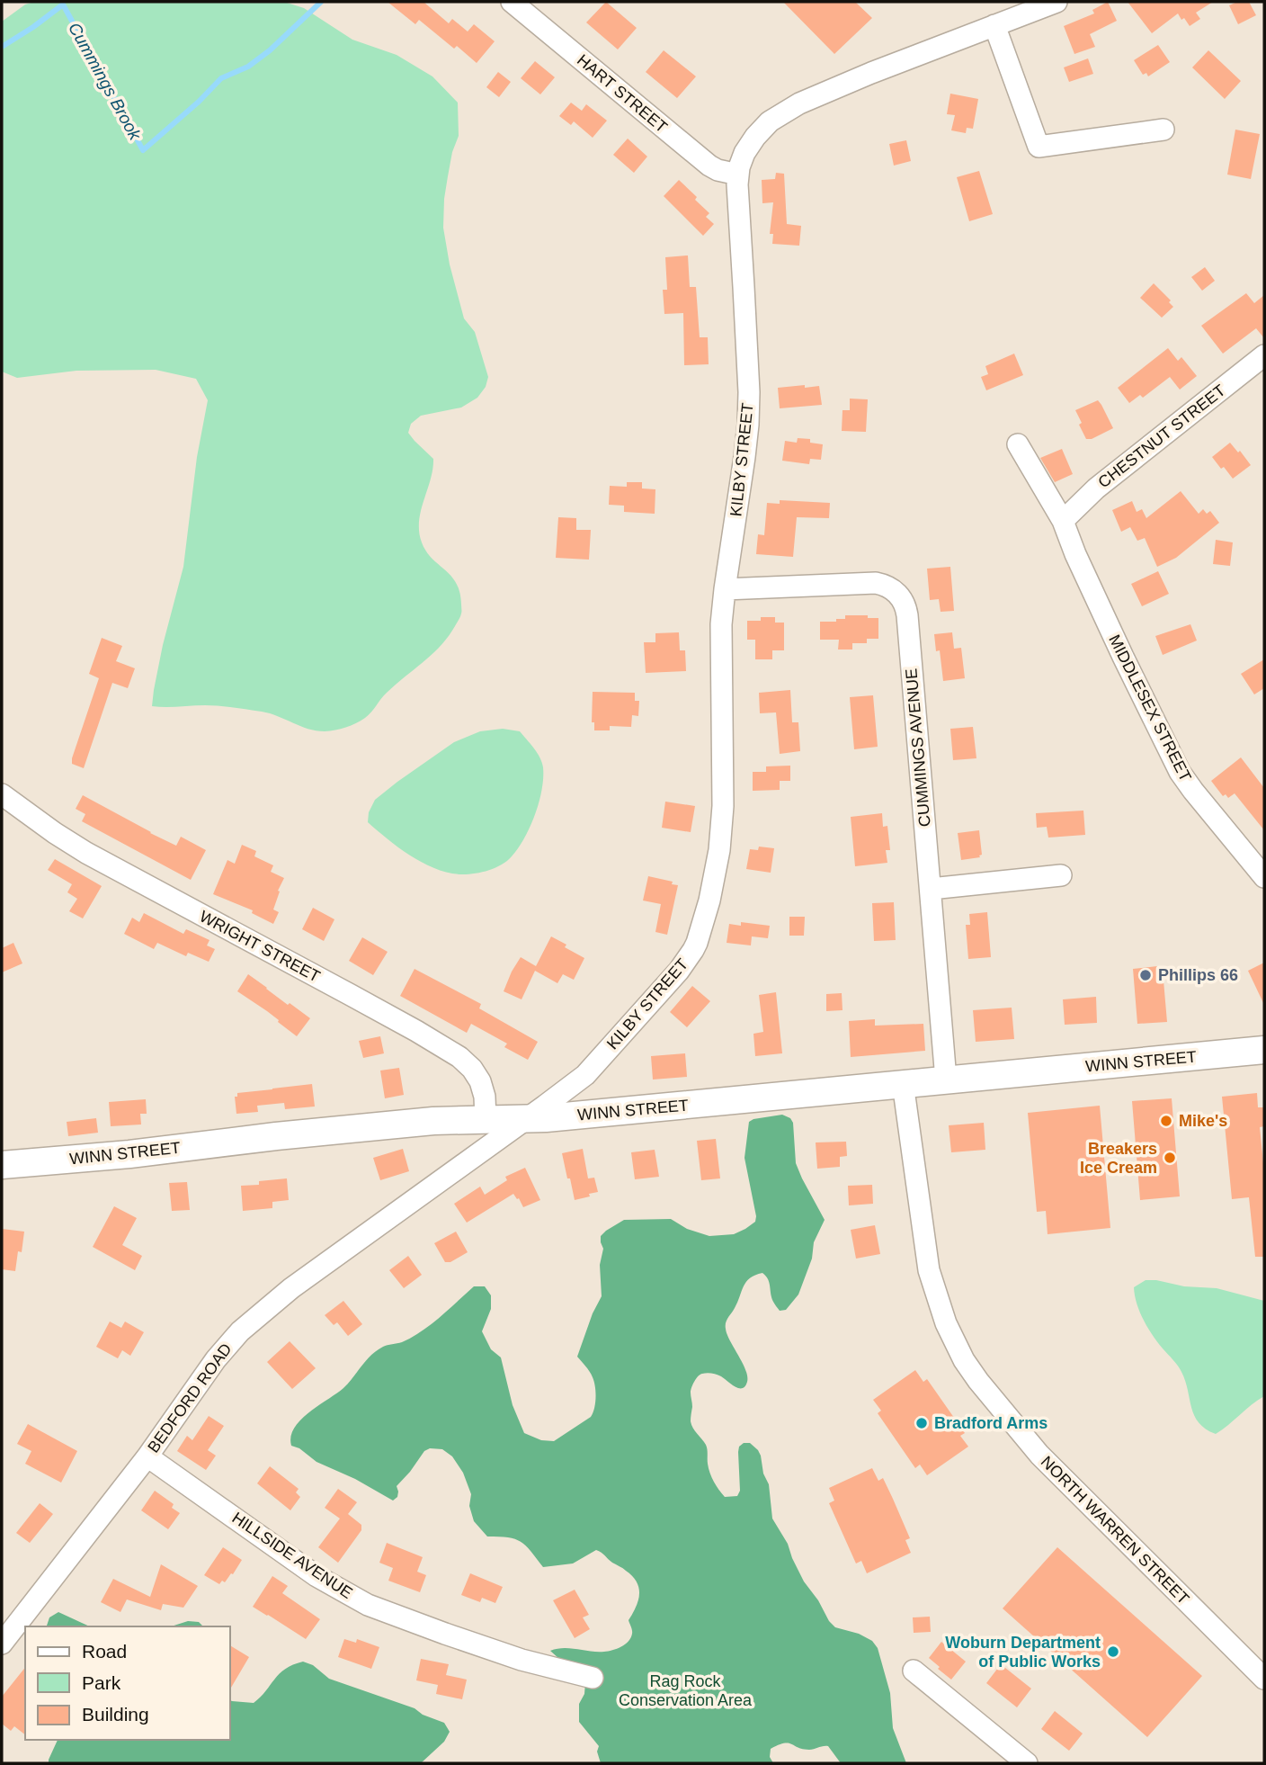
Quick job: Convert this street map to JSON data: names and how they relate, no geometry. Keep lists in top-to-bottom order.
{
  "streets": {
    "main road": ["WINN STREET"],
    "street": [
      "HART STREET",
      "CHESTNUT STREET",
      "KILBY STREET",
      "MIDDLESEX STREET",
      "CUMMINGS AVENUE",
      "WRIGHT STREET",
      "BEDFORD ROAD",
      "NORTH WARREN STREET",
      "HILLSIDE AVENUE"
    ]
  },
  "crossings": [
    ["HART STREET", "KILBY STREET"],
    ["CHESTNUT STREET", "MIDDLESEX STREET"],
    ["KILBY STREET", "CUMMINGS AVENUE"],
    ["KILBY STREET", "WINN STREET"],
    ["KILBY STREET", "BEDFORD ROAD"],
    ["CUMMINGS AVENUE", "WINN STREET"],
    ["WRIGHT STREET", "WINN STREET"],
    ["WINN STREET", "BEDFORD ROAD"],
    ["WINN STREET", "NORTH WARREN STREET"],
    ["BEDFORD ROAD", "HILLSIDE AVENUE"]
  ],
  "water": ["Cummings Brook"],
  "parks": ["Rag Rock Conservation Area"],
  "places": [
    "Phillips 66",
    "Mike's",
    "Breakers Ice Cream",
    "Bradford Arms",
    "Woburn Department of Public Works"
  ],
  "legend": ["Road", "Park", "Building"]
}
